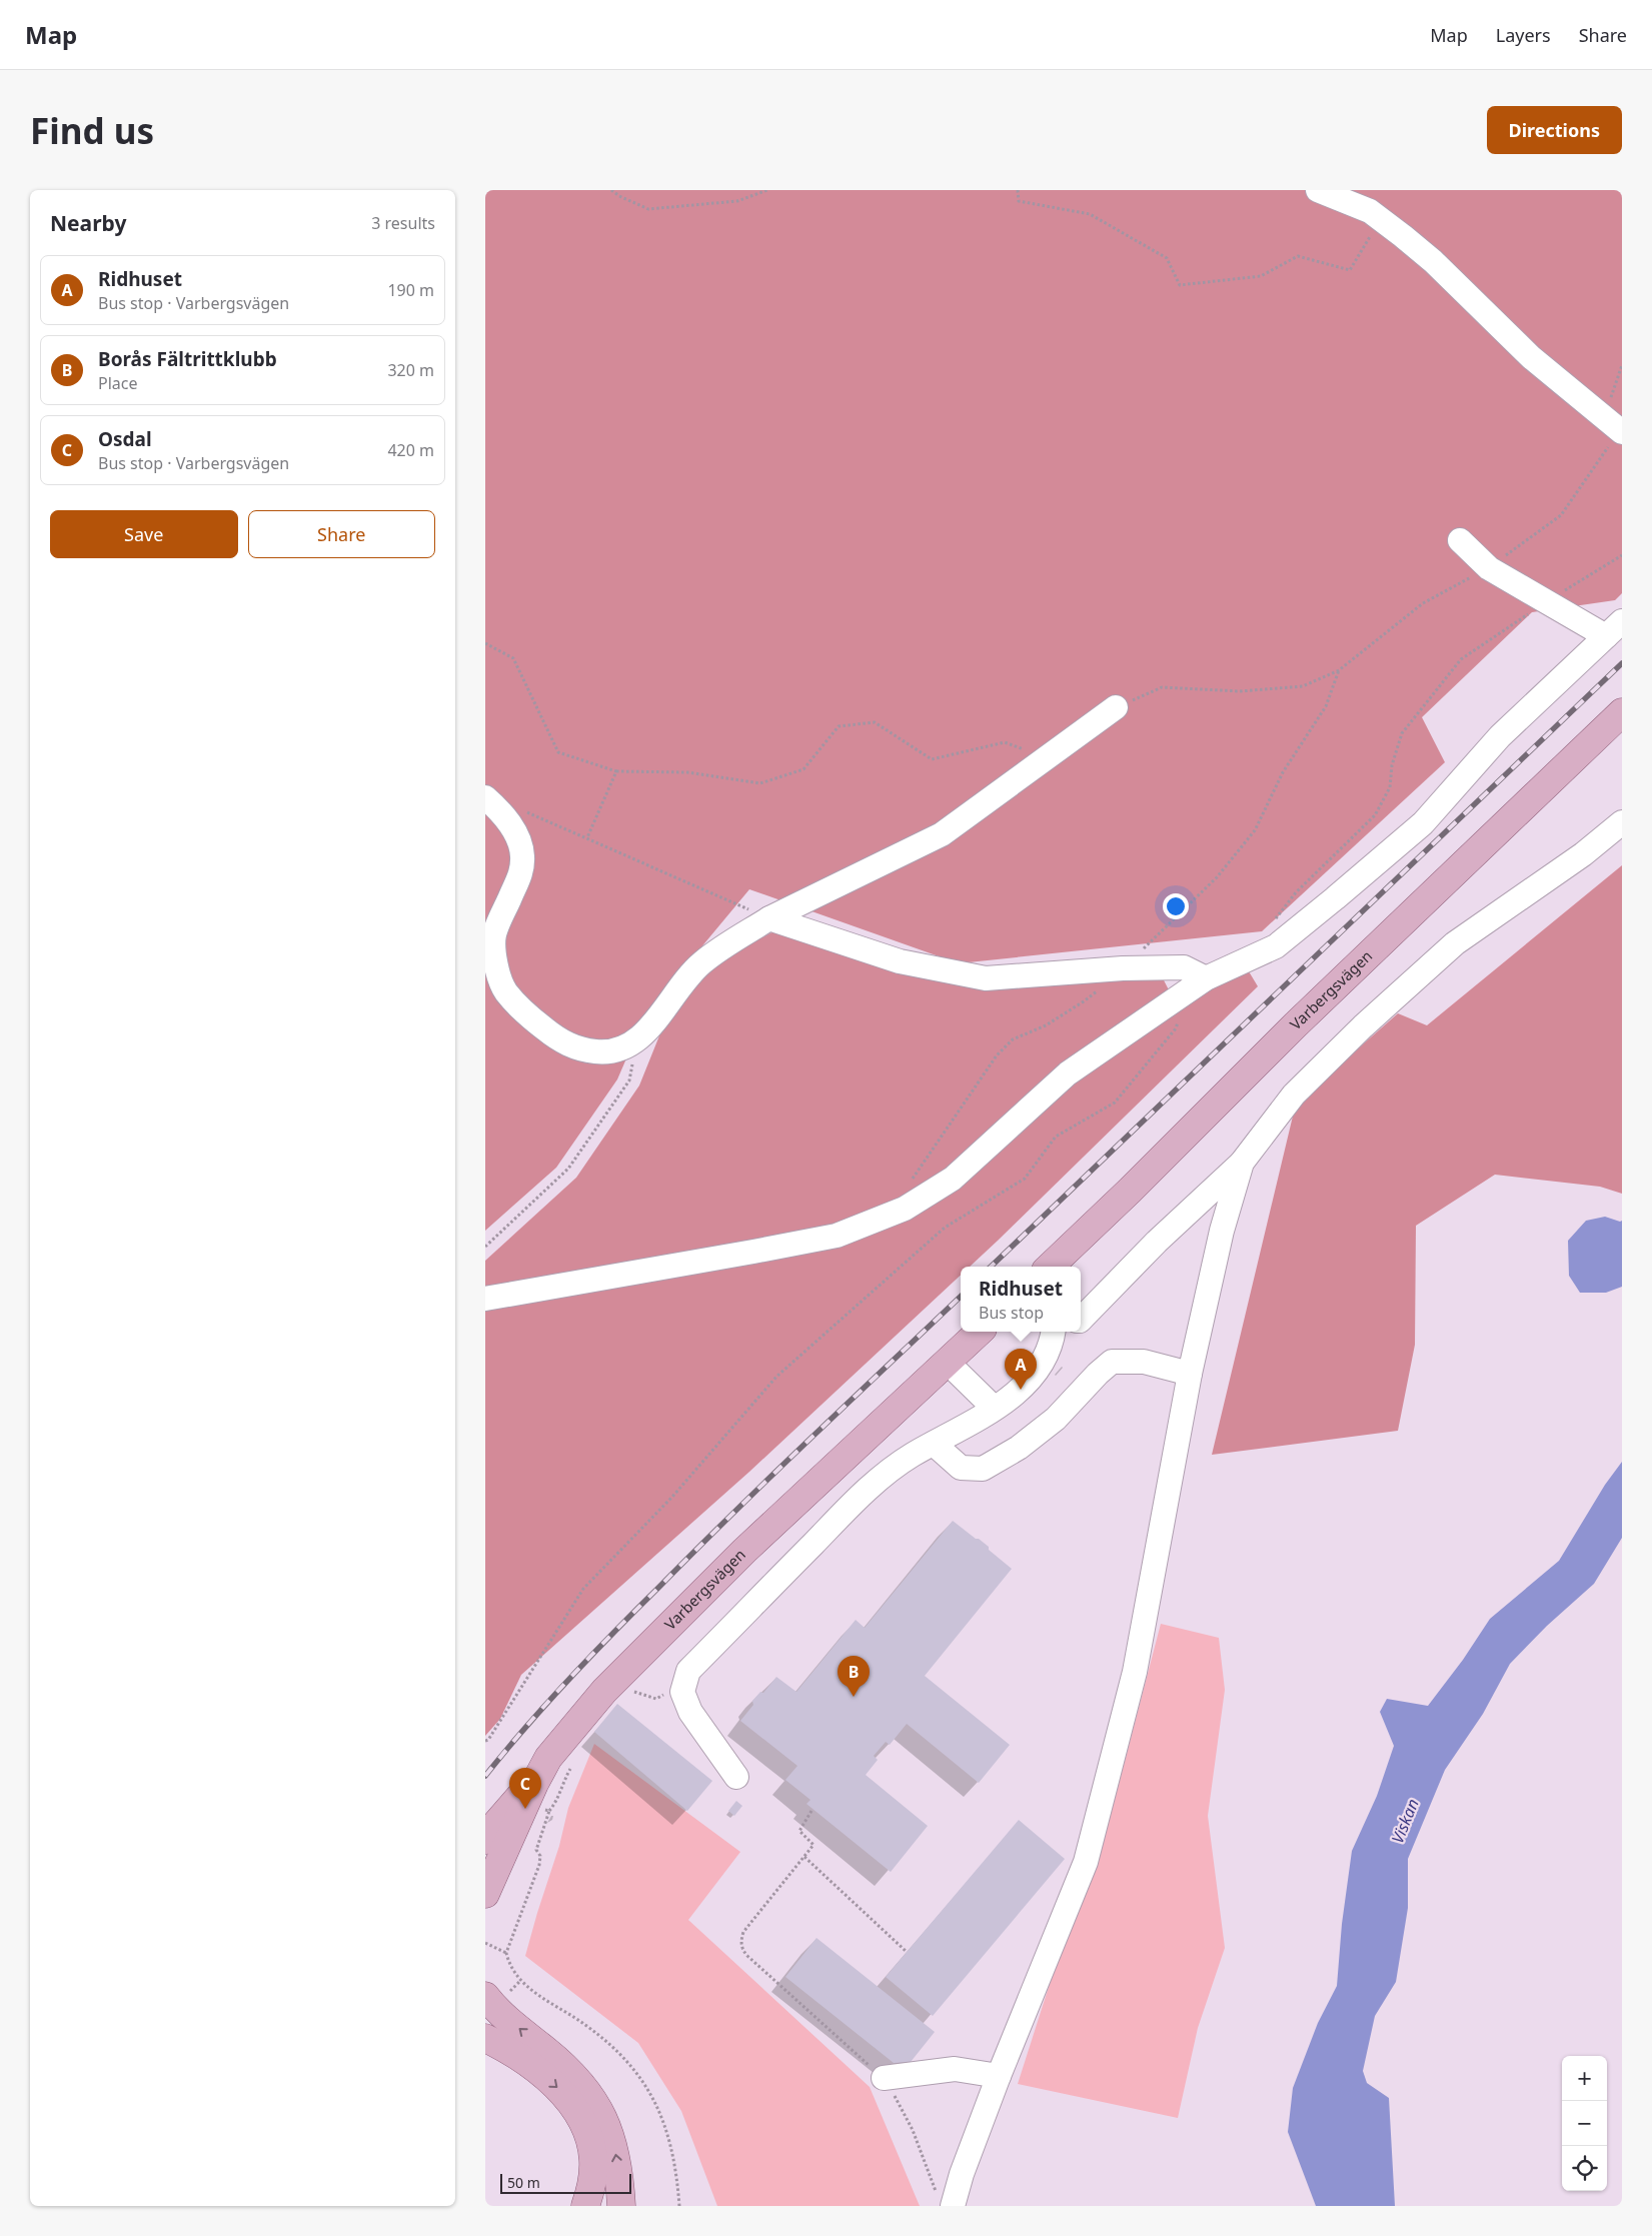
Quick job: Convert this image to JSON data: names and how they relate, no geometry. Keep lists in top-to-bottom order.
{
  "streets": {
    "main road": ["Varbergsvägen"]
  },
  "water": ["Viskan"],
  "scale_bar": "50 m",
  "page": {
    "header": "Map",
    "nav": ["Map", "Layers", "Share"],
    "buttons": [
      "Directions",
      ["Save", "Share"]
    ],
    "title": "Find us",
    "heading": ["Nearby", "3 results"],
    "list": [
      {
        "mark": "A",
        "name": "Ridhuset",
        "note": "Bus stop · Varbergsvägen",
        "value": "190 m"
      },
      {
        "mark": "B",
        "name": "Borås Fältrittklubb",
        "note": "Place",
        "value": "320 m"
      },
      {
        "mark": "C",
        "name": "Osdal",
        "note": "Bus stop · Varbergsvägen",
        "value": "420 m"
      }
    ],
    "popup": ["Ridhuset", "Bus stop"],
    "pins": ["A", "B", "C"],
    "map_buttons": ["+", "−"],
    "scale": "50 m"
  }
}
